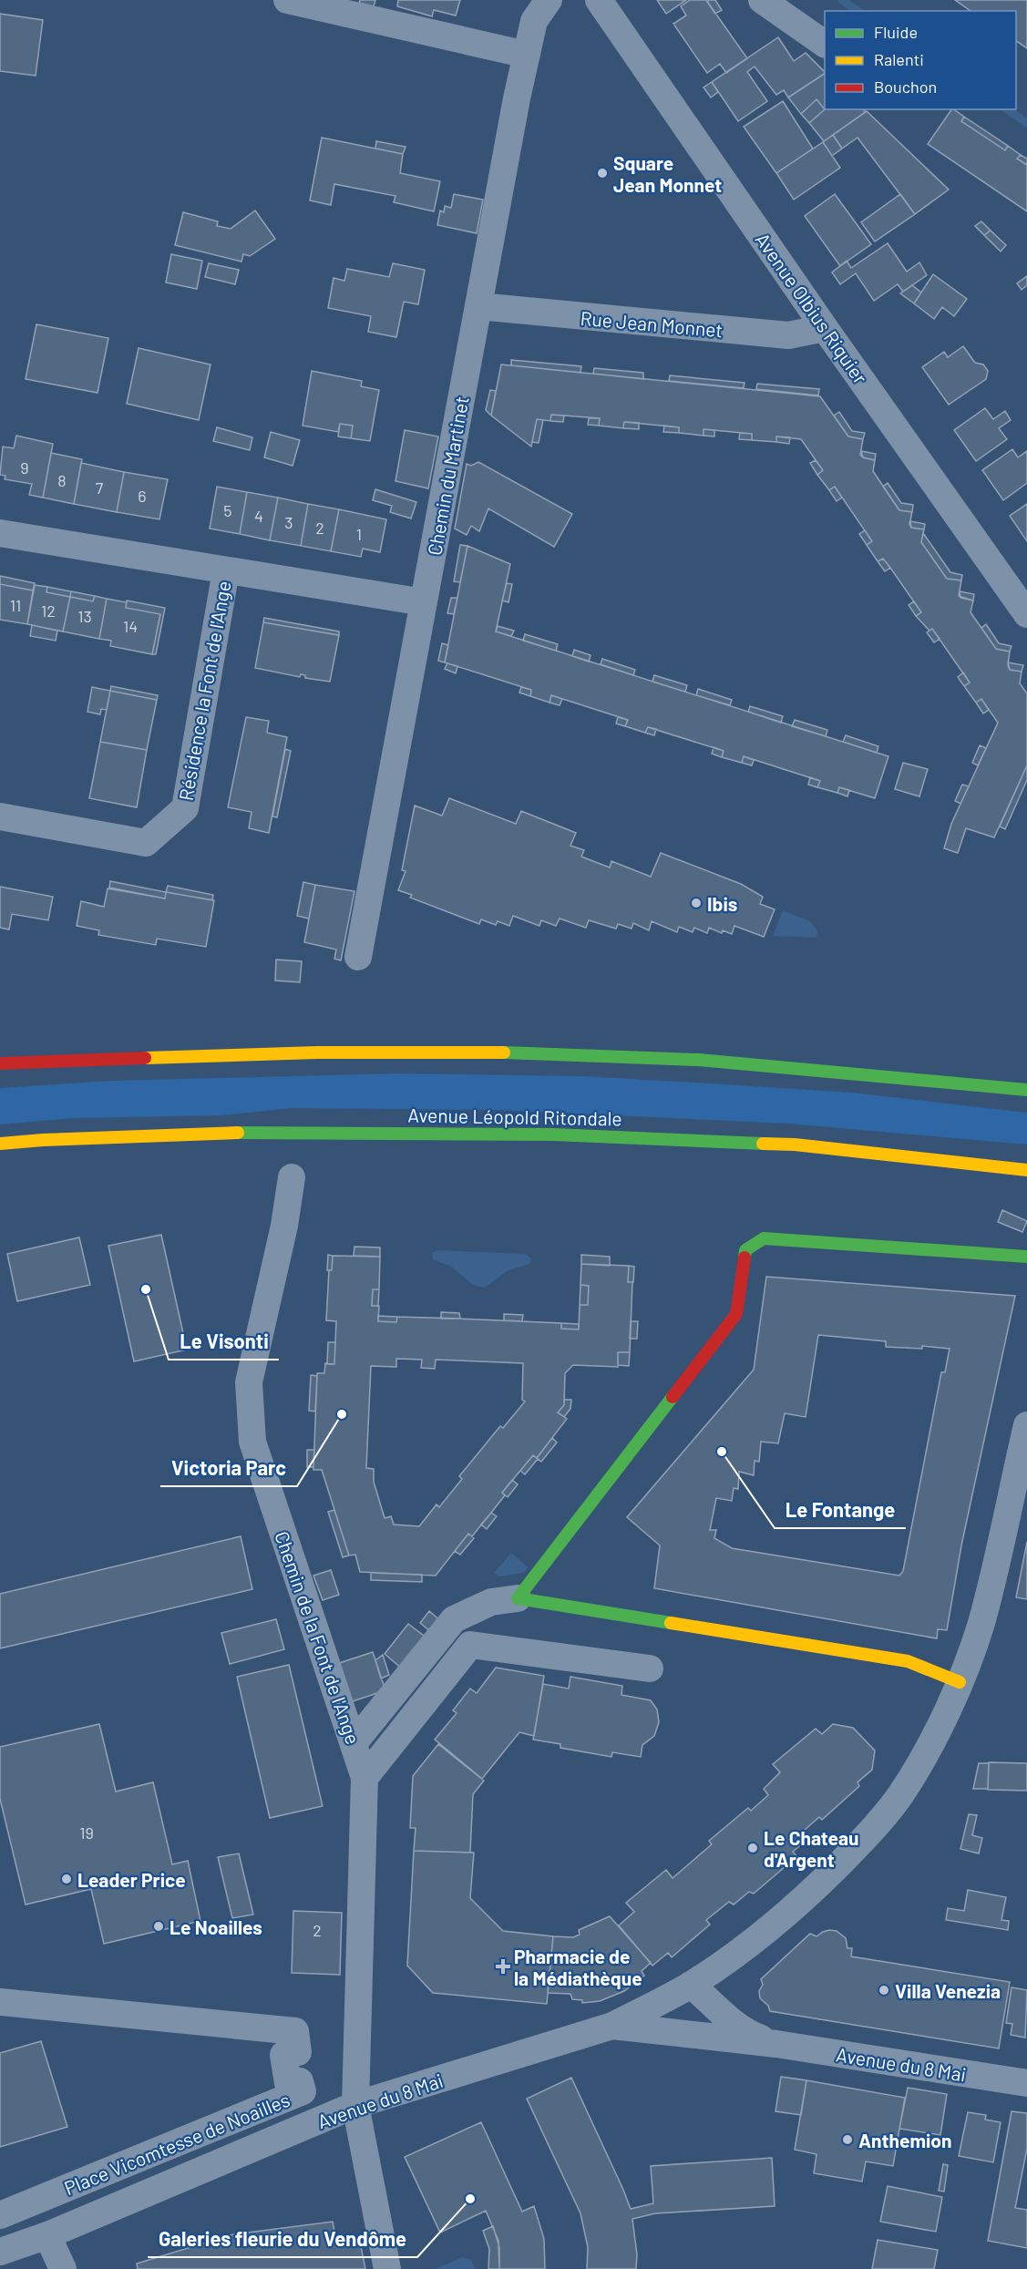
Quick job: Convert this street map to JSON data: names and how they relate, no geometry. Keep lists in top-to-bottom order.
{
  "streets": {
    "main road": ["Avenue Léopold Ritondale"],
    "street": [
      "Avenue Olbius Riquier",
      "Rue Jean Monnet",
      "Chemin du Martinet",
      "Résidence la Font de l'Ange",
      "Chemin de la Font de l'Ange",
      "Avenue du 8 Mai",
      "Place Vicomtesse de Noailles"
    ]
  },
  "crossings": [
    ["Avenue Olbius Riquier", "Rue Jean Monnet"],
    ["Rue Jean Monnet", "Chemin du Martinet"],
    ["Chemin du Martinet", "Résidence la Font de l'Ange"],
    ["Chemin de la Font de l'Ange", "Avenue du 8 Mai"]
  ],
  "places": {
    "other": [
      "Square Jean Monnet",
      "Ibis",
      "Le Visonti",
      "Victoria Parc",
      "Le Fontange",
      "Le Chateau d'Argent",
      "Leader Price",
      "Le Noailles",
      "Villa Venezia",
      "Anthemion",
      "Galeries fleurie du Vendôme"
    ],
    "health": ["Pharmacie de la Médiathèque"]
  },
  "house_numbers": [
    "9",
    "8",
    "7",
    "6",
    "5",
    "4",
    "3",
    "2",
    "1",
    "11",
    "12",
    "13",
    "14",
    "19",
    "2"
  ],
  "legend": ["Fluide", "Ralenti", "Bouchon"]
}
